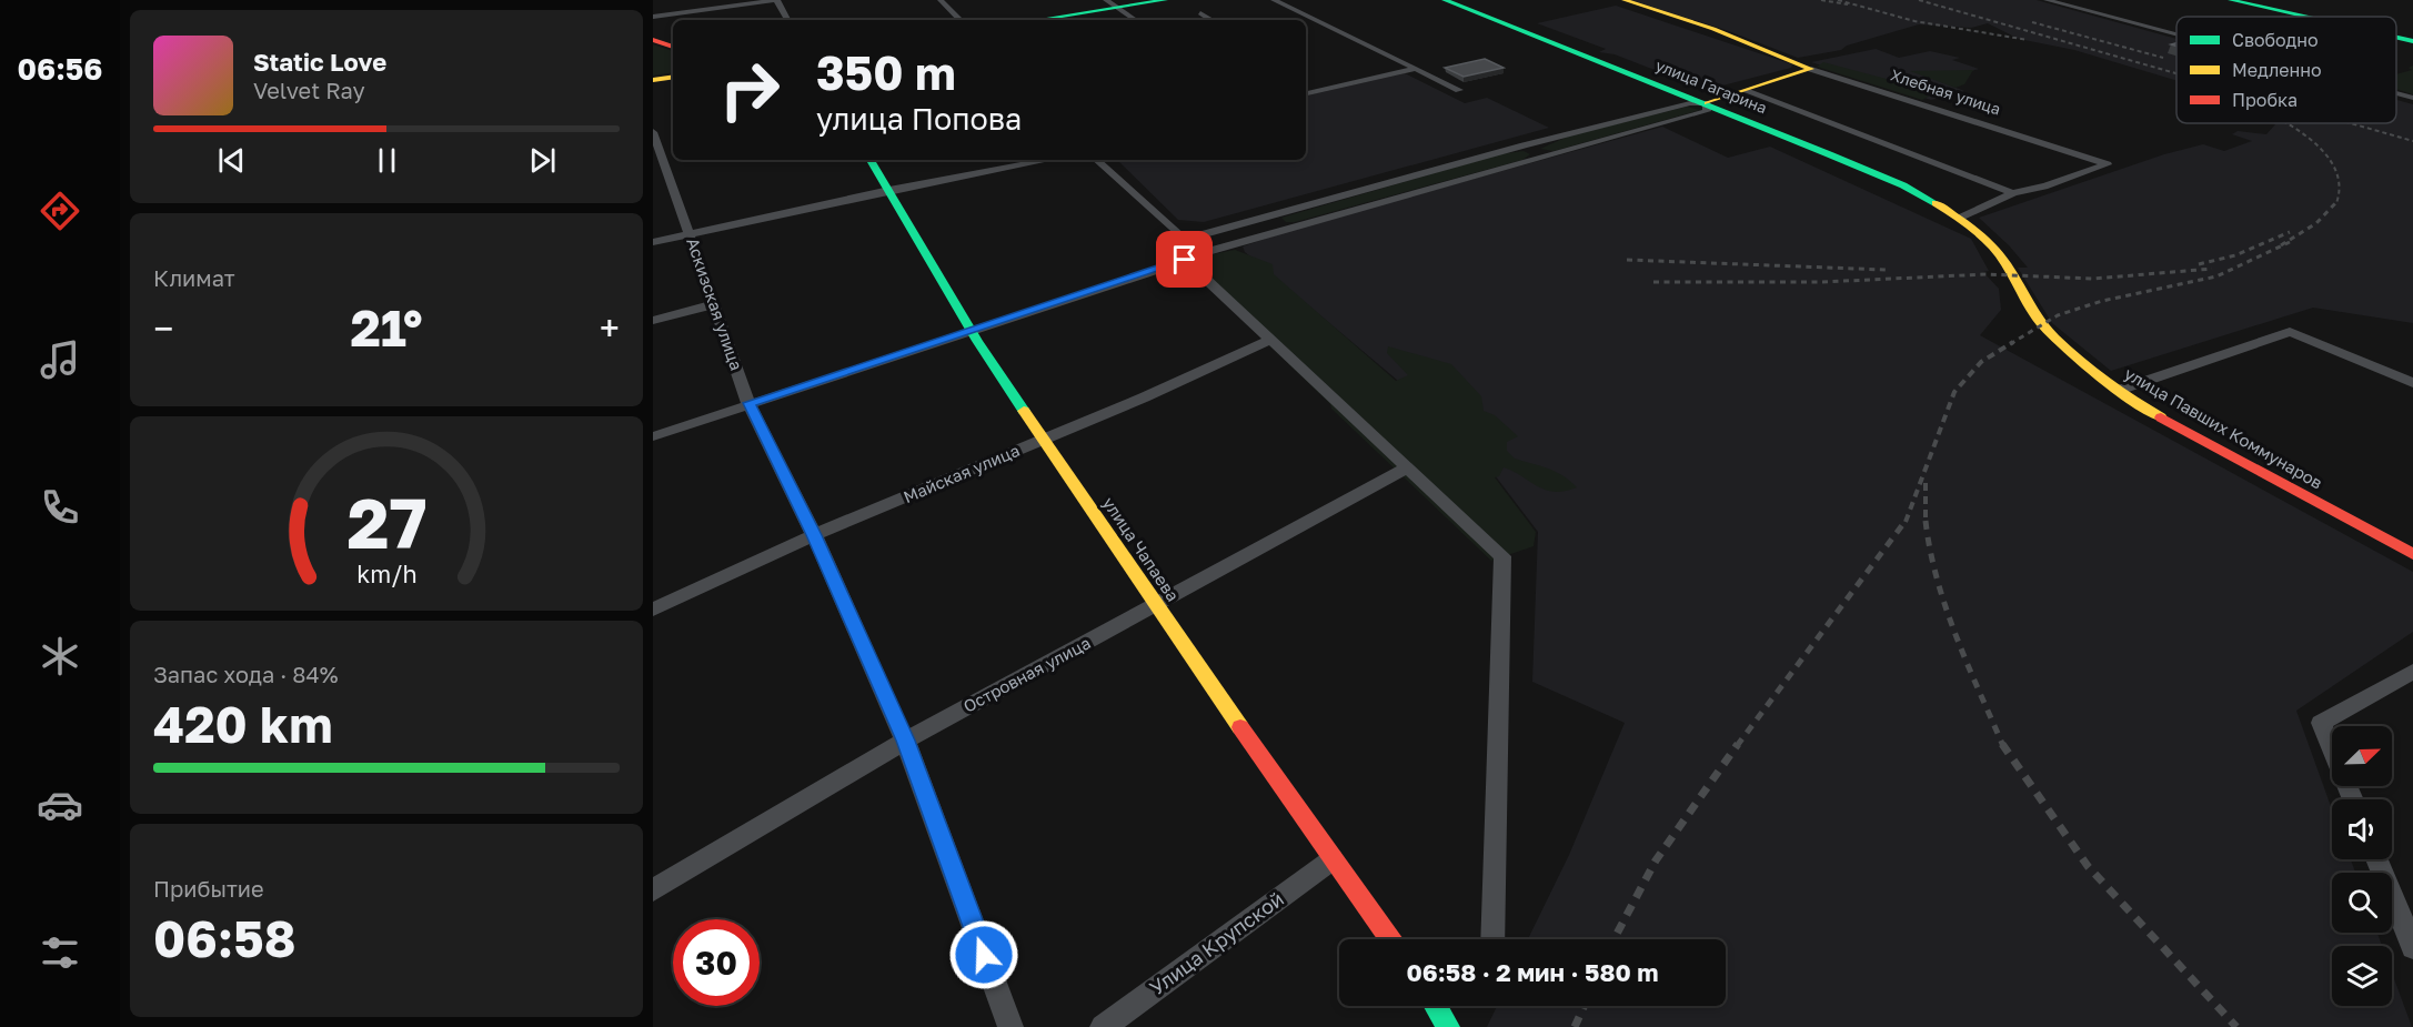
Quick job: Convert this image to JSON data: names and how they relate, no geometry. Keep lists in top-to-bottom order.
{
  "streets": {
    "street": [
      "улица Гагарина",
      "Хлебная улица",
      "Аскизская улица",
      "улица Павших Коммунаров",
      "Майская улица",
      "улица Чапаева",
      "Островная улица",
      "Улица Крупской"
    ]
  },
  "crossings": [
    ["улица Гагарина", "Хлебная улица"],
    ["улица Гагарина", "улица Павших Коммунаров"],
    ["Хлебная улица", "улица Павших Коммунаров"],
    ["Аскизская улица", "Майская улица"],
    ["Аскизская улица", "Островная улица"],
    ["Майская улица", "улица Чапаева"],
    ["улица Чапаева", "Островная улица"],
    ["улица Чапаева", "Улица Крупской"]
  ],
  "legend": ["Свободно", "Медленно", "Пробка"],
  "north": "top right",
  "page": {
    "tabs": "06:56",
    "turn": ["350 m", "улица Попова"],
    "song": ["Static Love", "Velvet Ray"],
    "tile": [
      "Климат",
      ["Запас хода · 84%", "420 km"],
      ["Прибытие", "06:58"]
    ],
    "heat": ["−", "21°", "+"],
    "limit": "30",
    "trip": "06:58 · 2 мин · 580 m",
    "gauge": ["27", "km/h"]
  }
}
